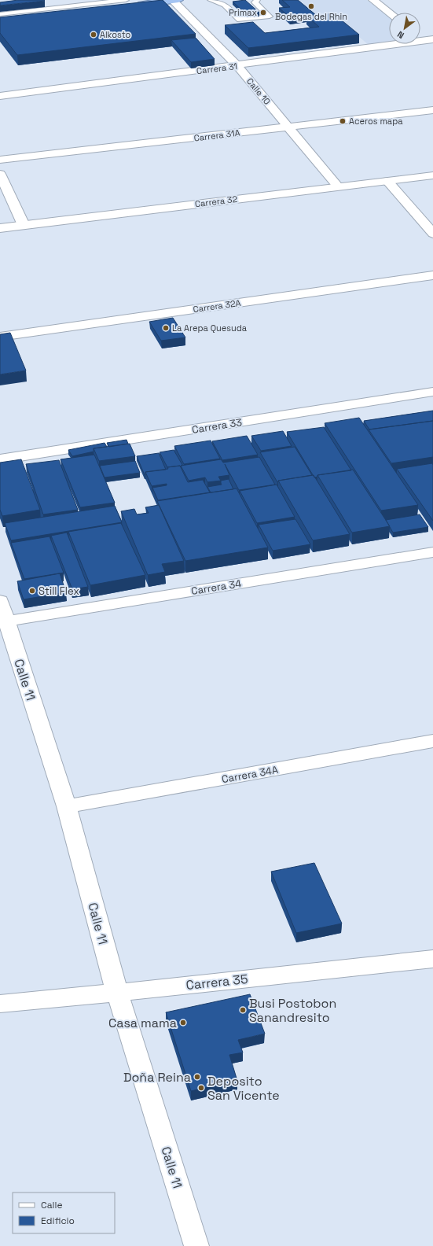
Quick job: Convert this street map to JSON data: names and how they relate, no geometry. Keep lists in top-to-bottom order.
{
  "streets": {
    "street": [
      "Carrera 31",
      "Calle 10",
      "Carrera 31A",
      "Carrera 32",
      "Carrera 32A",
      "Carrera 33",
      "Carrera 34",
      "Calle 11",
      "Carrera 34A",
      "Carrera 35"
    ]
  },
  "crossings": [
    ["Carrera 31", "Calle 10"],
    ["Calle 10", "Carrera 31A"],
    ["Calle 10", "Carrera 32"],
    ["Carrera 34", "Calle 11"],
    ["Calle 11", "Carrera 34A"],
    ["Calle 11", "Carrera 35"]
  ],
  "places": [
    "Bodegas del Rhin",
    "Primax",
    "Alkosto",
    "Aceros mapa",
    "La Arepa Quesuda",
    "Still Flex",
    "Busi Postobon Sanandresito",
    "Casa mama",
    "Doña Reina",
    "Deposito San Vicente"
  ],
  "legend": ["Calle", "Edificio"],
  "north": "bottom left"
}
